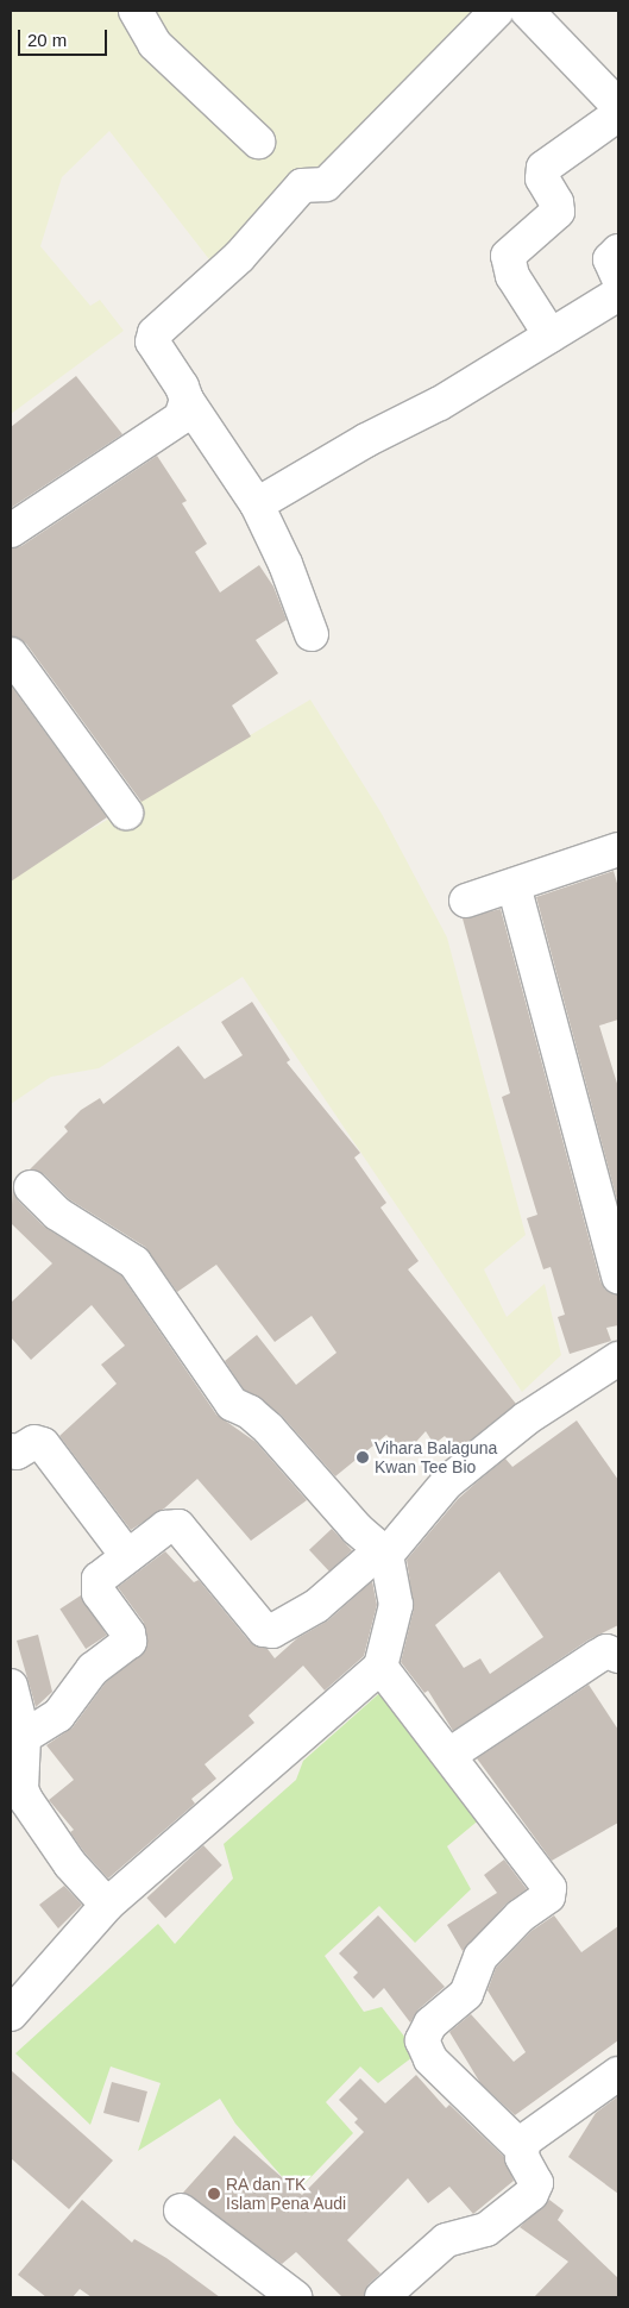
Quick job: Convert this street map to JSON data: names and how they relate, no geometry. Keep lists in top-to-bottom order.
{
  "places": ["Vihara Balaguna Kwan Tee Bio", "RA dan TK Islam Pena Audi"],
  "scale_bar": "20 m"
}
